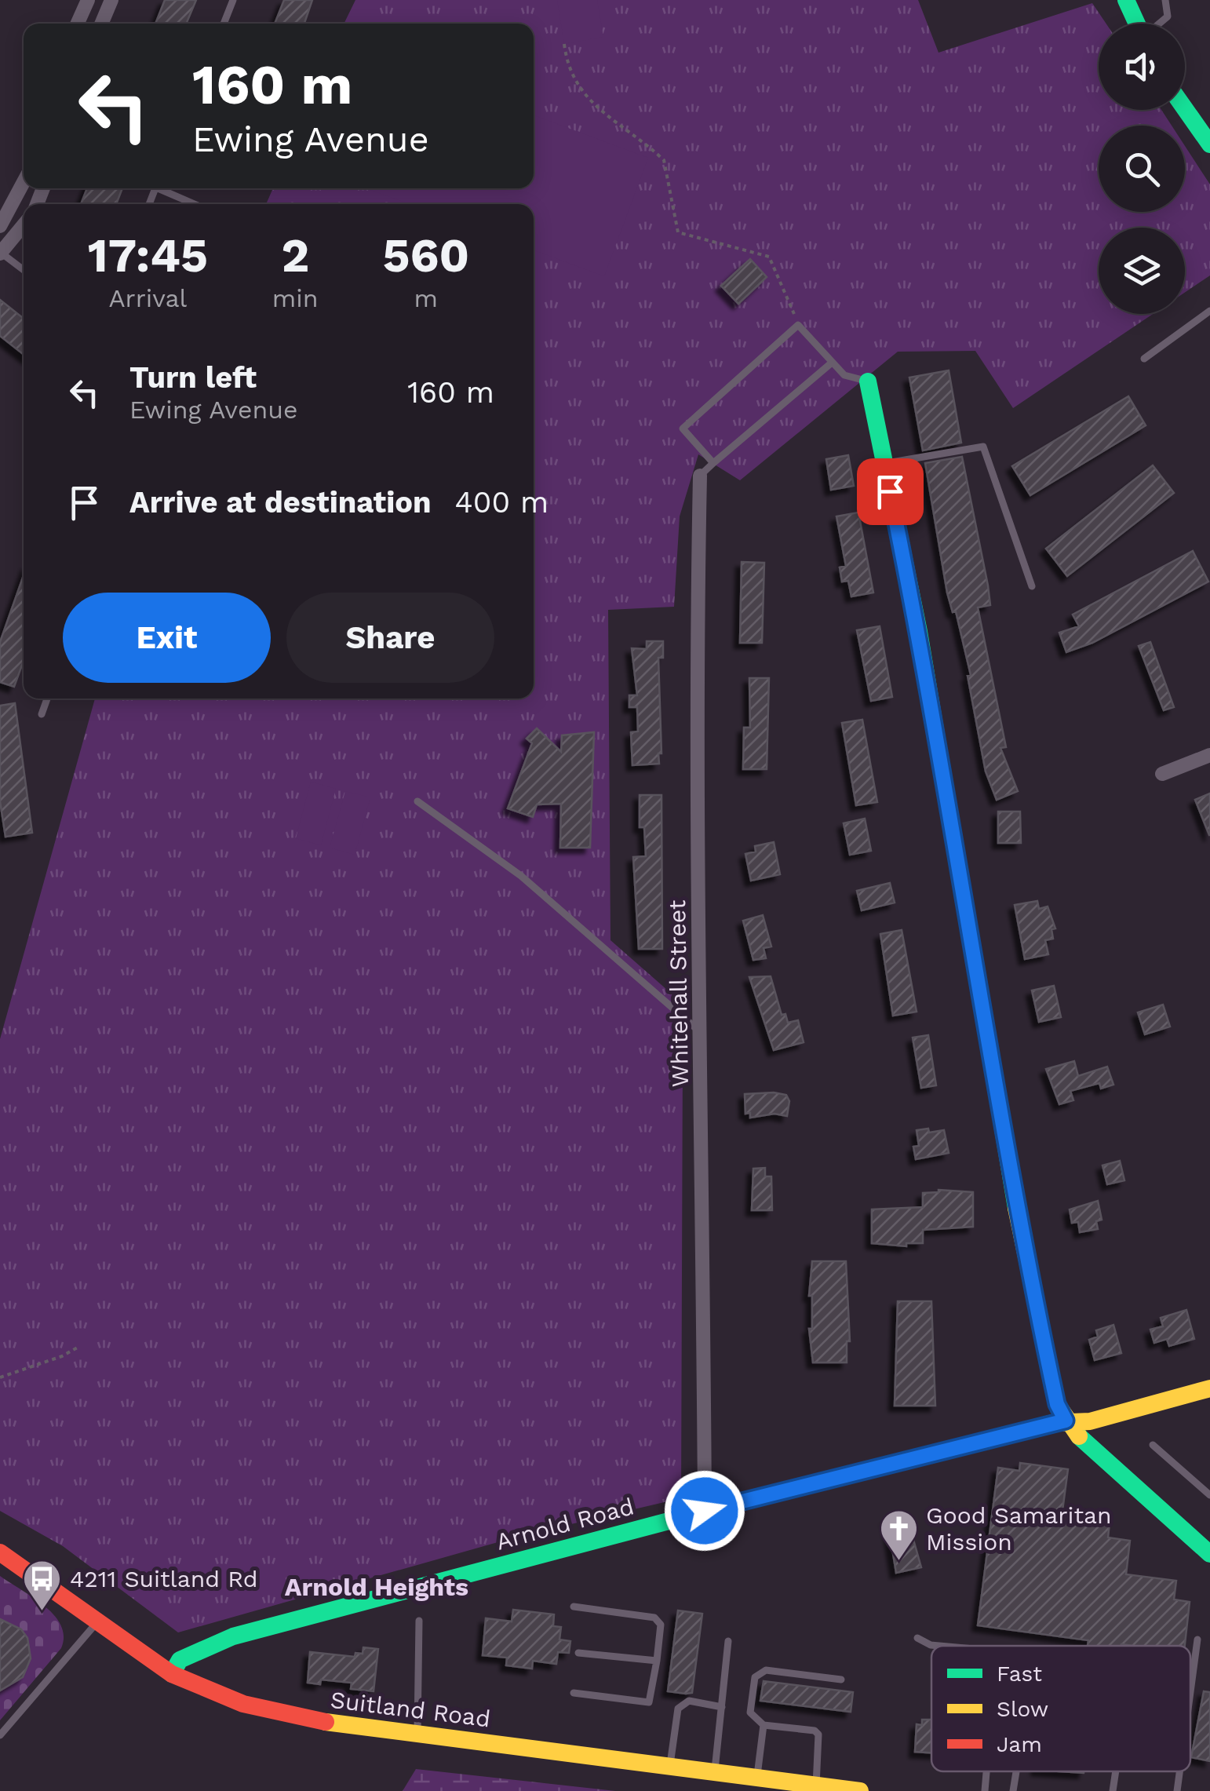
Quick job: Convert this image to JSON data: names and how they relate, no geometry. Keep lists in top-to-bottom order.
{
  "streets": {
    "street": ["Whitehall Street", "Arnold Road", "Suitland Road"]
  },
  "crossings": [
    ["Whitehall Street", "Arnold Road"],
    ["Arnold Road", "Suitland Road"]
  ],
  "districts": ["Arnold Heights"],
  "places": {
    "church": ["Good Samaritan Mission"],
    "bus stop": ["4211 Suitland Rd"]
  },
  "legend": ["Fast", "Slow", "Jam"],
  "page": {
    "turn": ["160 m", "Ewing Avenue"],
    "eta": [
      "17:45",
      "Arrival",
      "2",
      "min",
      "560",
      "m"
    ],
    "list": [
      {
        "name": "Turn left",
        "note": "Ewing Avenue",
        "value": "160 m"
      },
      {
        "name": "Arrive at destination",
        "value": "400 m"
      }
    ],
    "buttons": ["Exit", "Share"]
  }
}
